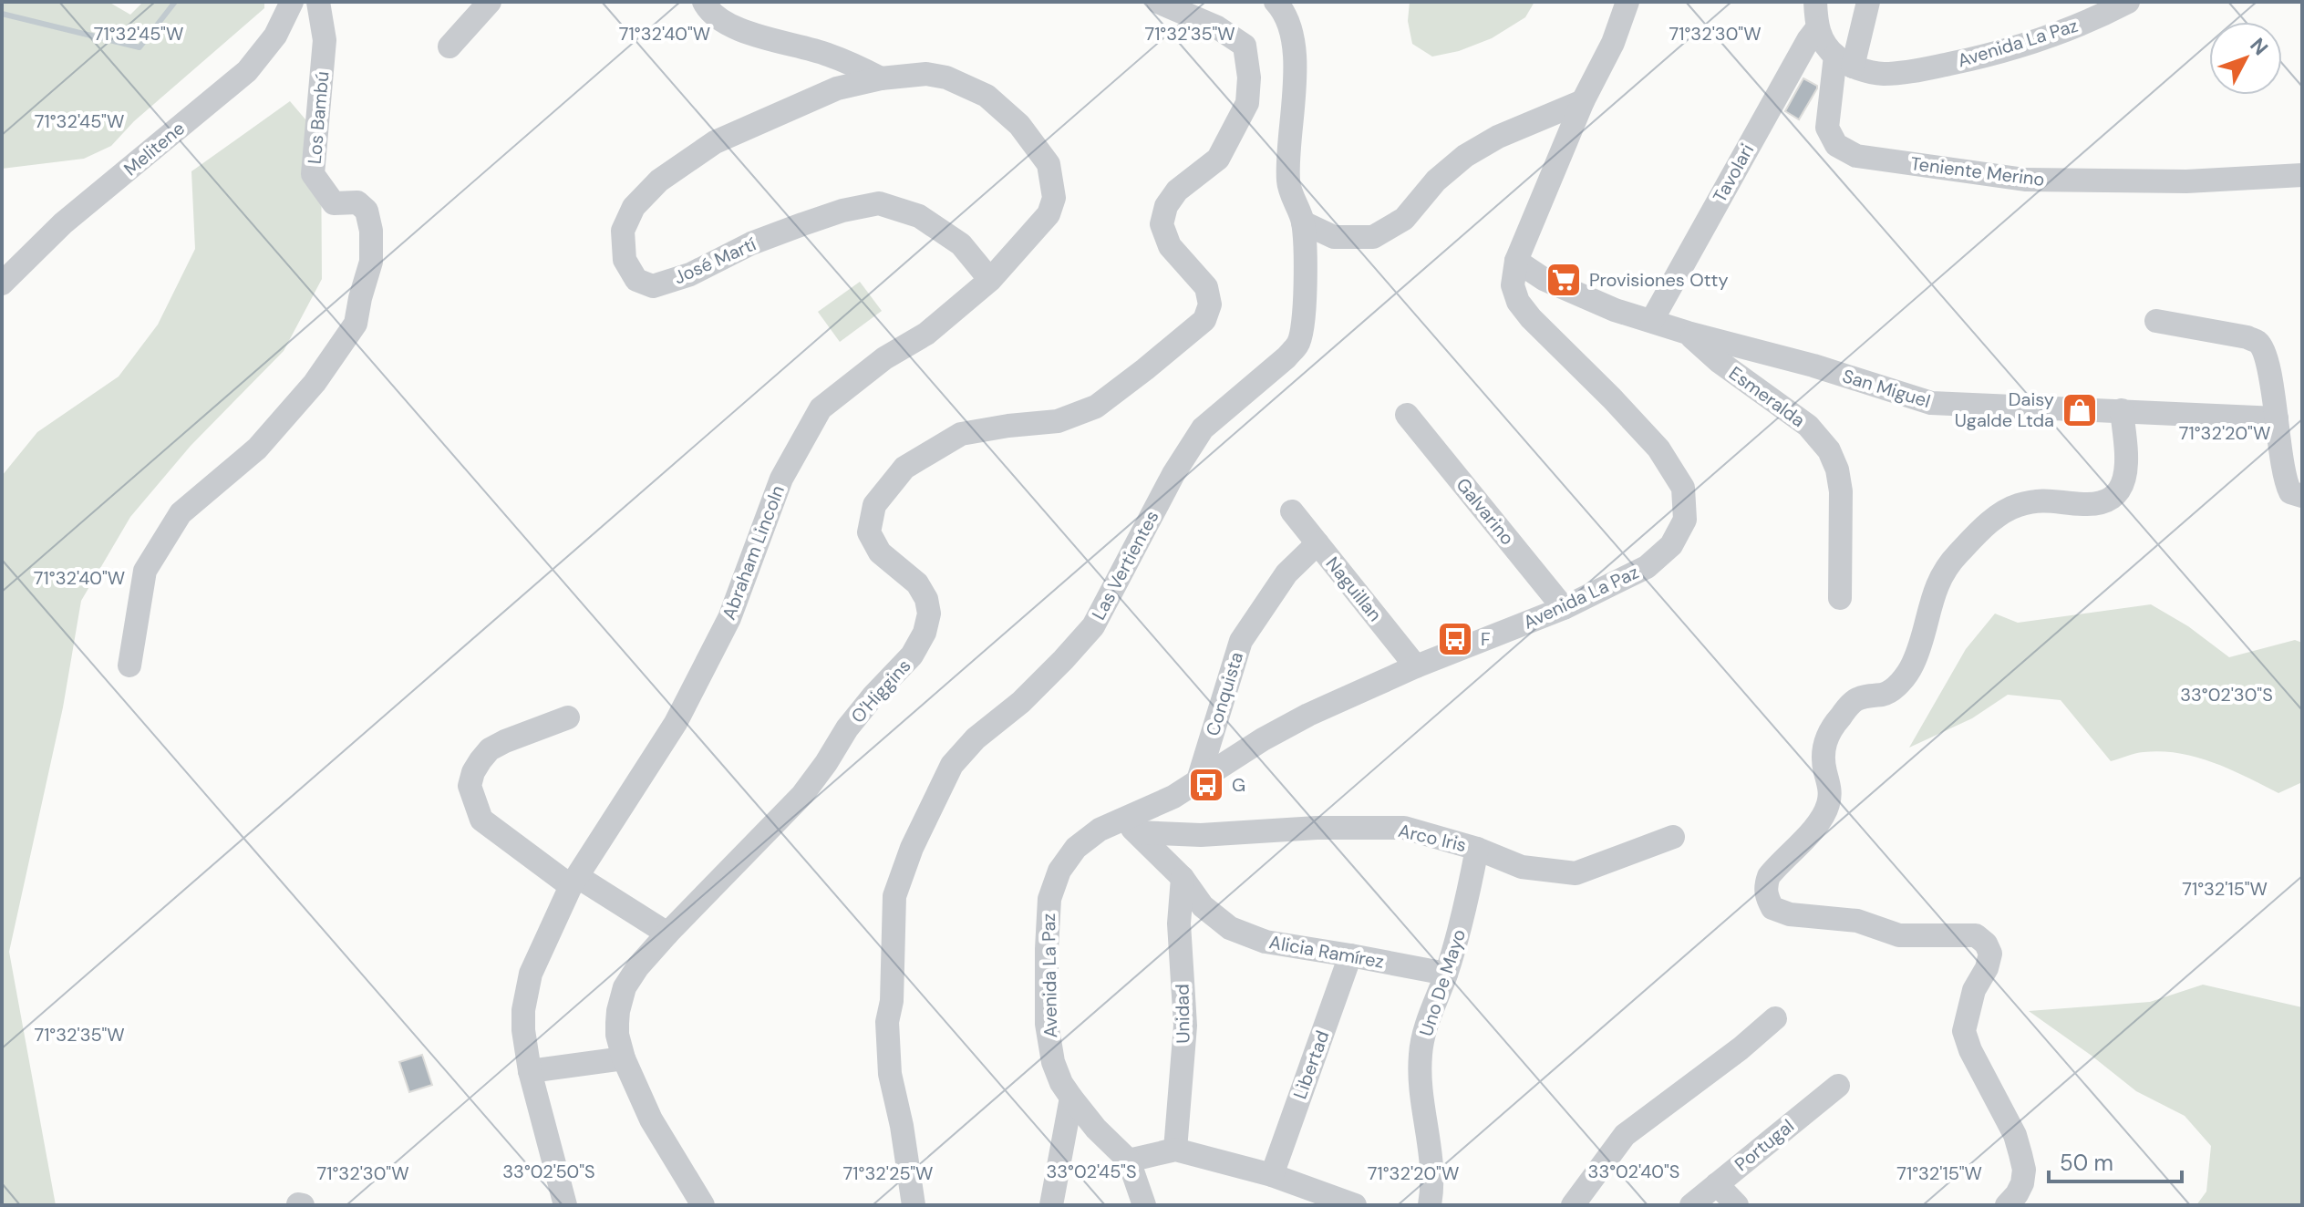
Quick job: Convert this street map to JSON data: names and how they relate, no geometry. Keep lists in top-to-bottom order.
{
  "streets": {
    "street": [
      "Avenida La Paz",
      "Los Bambú",
      "Melitene",
      "Teniente Merino",
      "Tavolari",
      "José Martí",
      "San Miguel",
      "Esmeralda",
      "Galvarino",
      "Abraham Lincoln",
      "Las Vertientes",
      "Naguillan",
      "O'Higgins",
      "Conquista",
      "Arco Iris",
      "Alicia Ramírez",
      "Uno De Mayo",
      "Unidad",
      "Libertad",
      "Portugal"
    ]
  },
  "crossings": [
    ["Avenida La Paz", "Teniente Merino"],
    ["Avenida La Paz", "San Miguel"],
    ["Avenida La Paz", "Galvarino"],
    ["Avenida La Paz", "Naguillan"],
    ["Avenida La Paz", "Conquista"],
    ["Avenida La Paz", "Arco Iris"],
    ["Avenida La Paz", "Alicia Ramírez"],
    ["Tavolari", "San Miguel"],
    ["José Martí", "Abraham Lincoln"],
    ["San Miguel", "Esmeralda"],
    ["Naguillan", "Conquista"],
    ["Arco Iris", "Alicia Ramírez"],
    ["Arco Iris", "Uno De Mayo"],
    ["Alicia Ramírez", "Uno De Mayo"],
    ["Alicia Ramírez", "Unidad"],
    ["Alicia Ramírez", "Libertad"]
  ],
  "places": {
    "supermarket": ["Provisiones Otty"],
    "shop": ["Daisy Ugalde Ltda"],
    "bus stop": ["F", "G"]
  },
  "scale_bar": "50 m",
  "north": "top right",
  "coordinates": [
    "71°32'45\"W",
    "71°32'40\"W",
    "71°32'35\"W",
    "71°32'30\"W",
    "71°32'20\"W",
    "33°02'30\"S",
    "71°32'15\"W",
    "33°02'50\"S",
    "33°02'45\"S",
    "33°02'40\"S",
    "71°32'25\"W"
  ]
}
